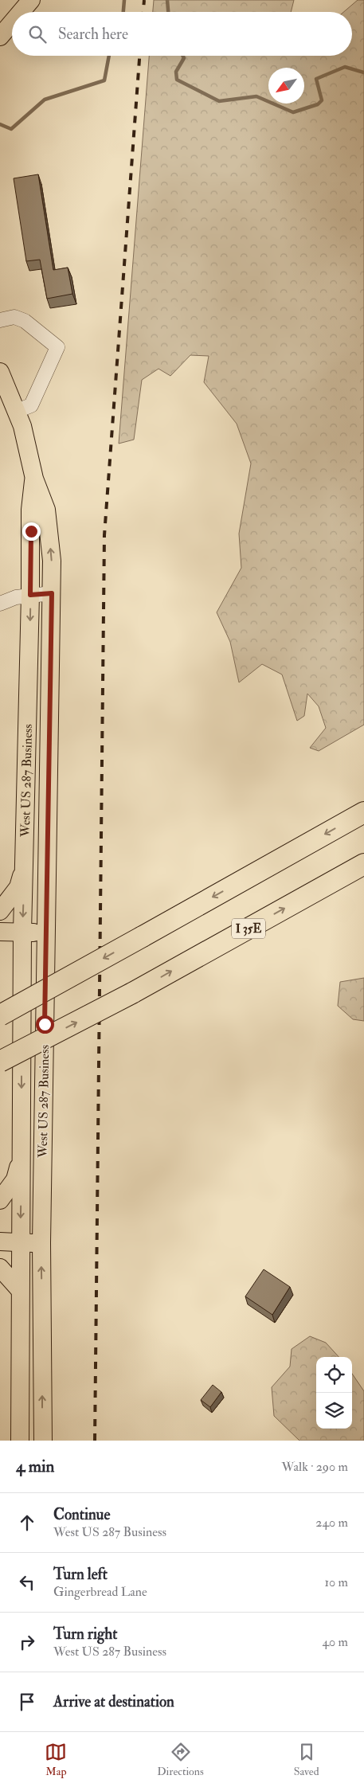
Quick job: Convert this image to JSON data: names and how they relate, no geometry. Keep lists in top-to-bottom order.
{
  "streets": {
    "highway": ["I 35E"],
    "main road": ["West US 287 Business"]
  },
  "north": "bottom left",
  "page": {
    "search": "Search here",
    "heading": ["4 min", "Walk · 290 m"],
    "list": [
      ["Continue", "West US 287 Business", "240 m"],
      ["Turn left", "Gingerbread Lane", "10 m"],
      ["Turn right", "West US 287 Business", "40 m"],
      "Arrive at destination"
    ],
    "nav": ["Map", "Directions", "Saved"]
  }
}
